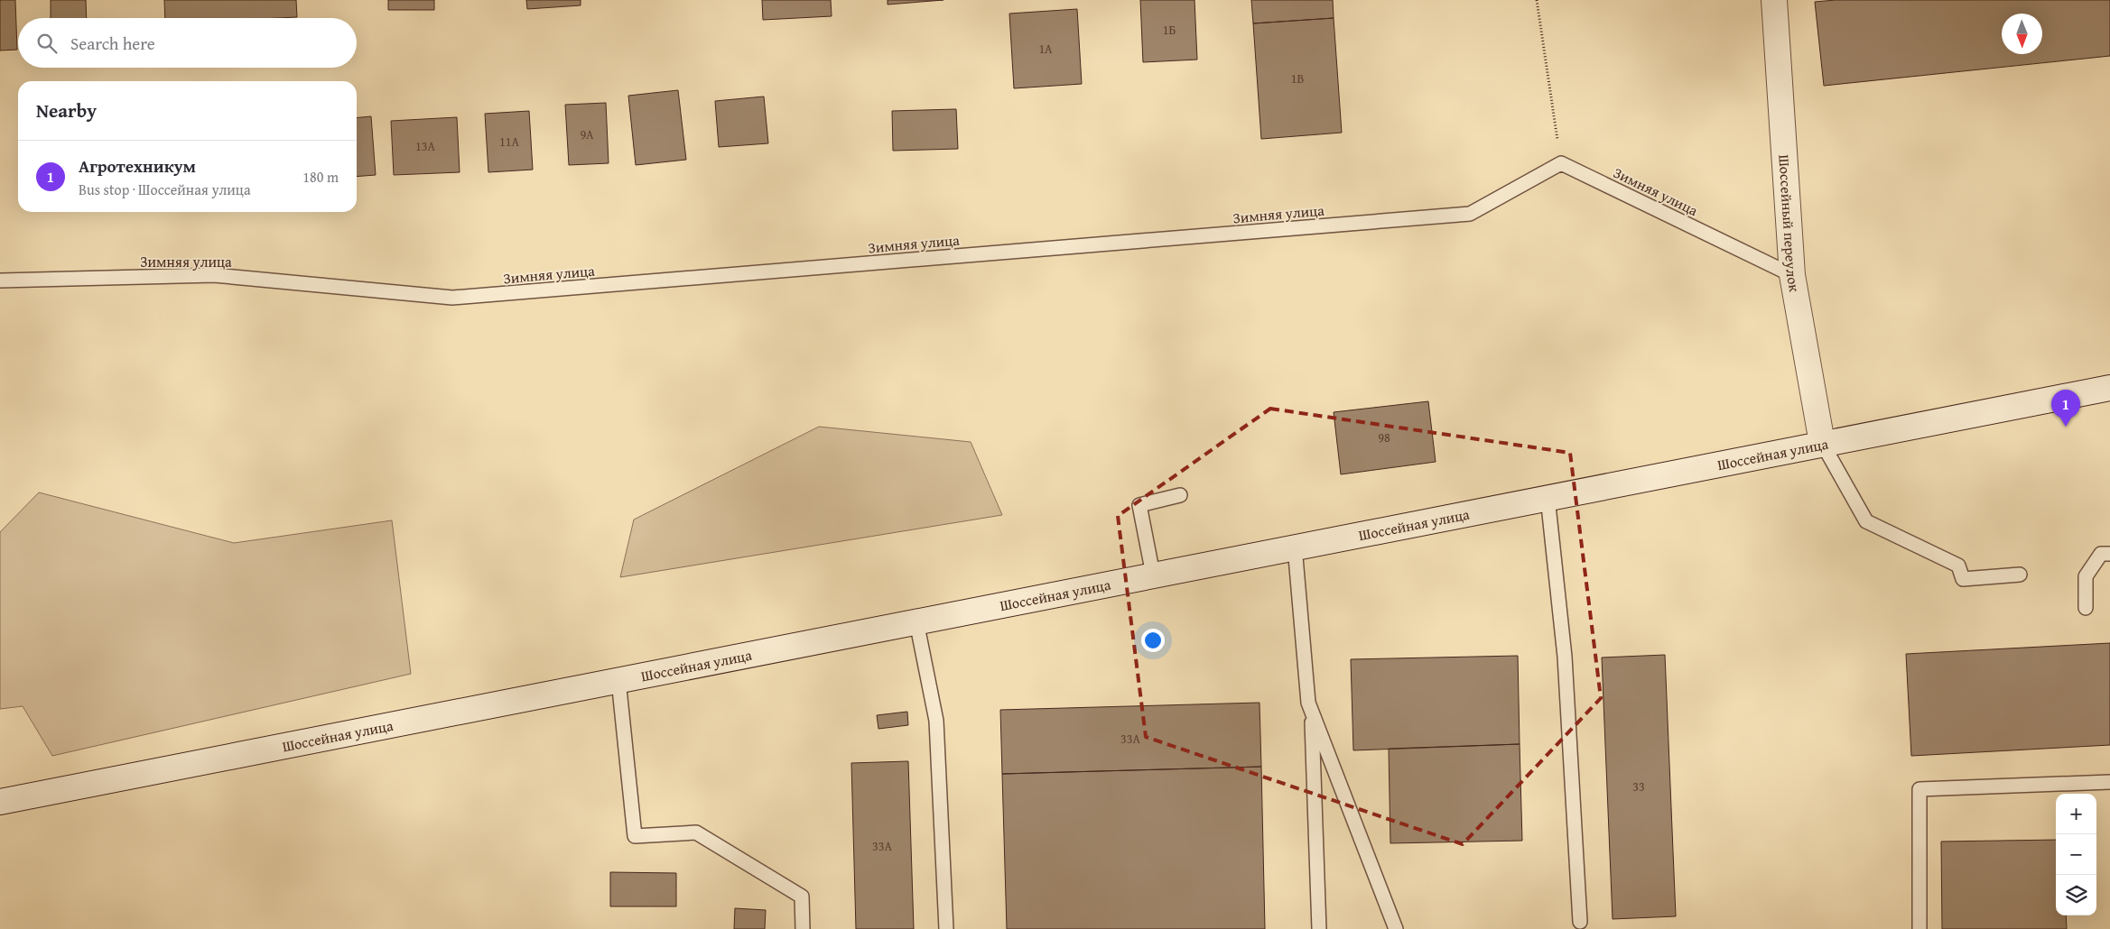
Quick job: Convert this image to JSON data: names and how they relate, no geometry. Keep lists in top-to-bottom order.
{
  "streets": {
    "main road": ["Шоссейный переулок", "Шоссейная улица"],
    "lane": ["Зимняя улица"]
  },
  "crossings": [
    ["Зимняя улица", "Шоссейный переулок"],
    ["Шоссейный переулок", "Шоссейная улица"]
  ],
  "house_numbers": [
    "1Б",
    "1А",
    "1В",
    "9А",
    "11А",
    "13А",
    "98",
    "33А",
    "33",
    "33А"
  ],
  "north": "bottom",
  "page": {
    "search": "Search here",
    "heading": "Nearby",
    "list": [
      {
        "mark": "1",
        "name": "Агротехникум",
        "note": "Bus stop · Шоссейная улица",
        "value": "180 m"
      }
    ],
    "pins": "1",
    "map_buttons": ["+", "−"]
  }
}
